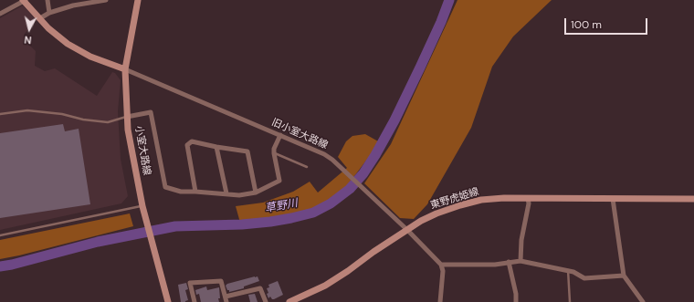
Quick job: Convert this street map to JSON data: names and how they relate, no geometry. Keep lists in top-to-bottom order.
{
  "streets": {
    "main road": ["小室大路線", "東野虎姫線"],
    "street": ["旧小室大路線"]
  },
  "crossings": [
    ["旧小室大路線", "小室大路線"],
    ["旧小室大路線", "東野虎姫線"]
  ],
  "water": ["草野川"],
  "scale_bar": "100 m",
  "north": "bottom"
}
